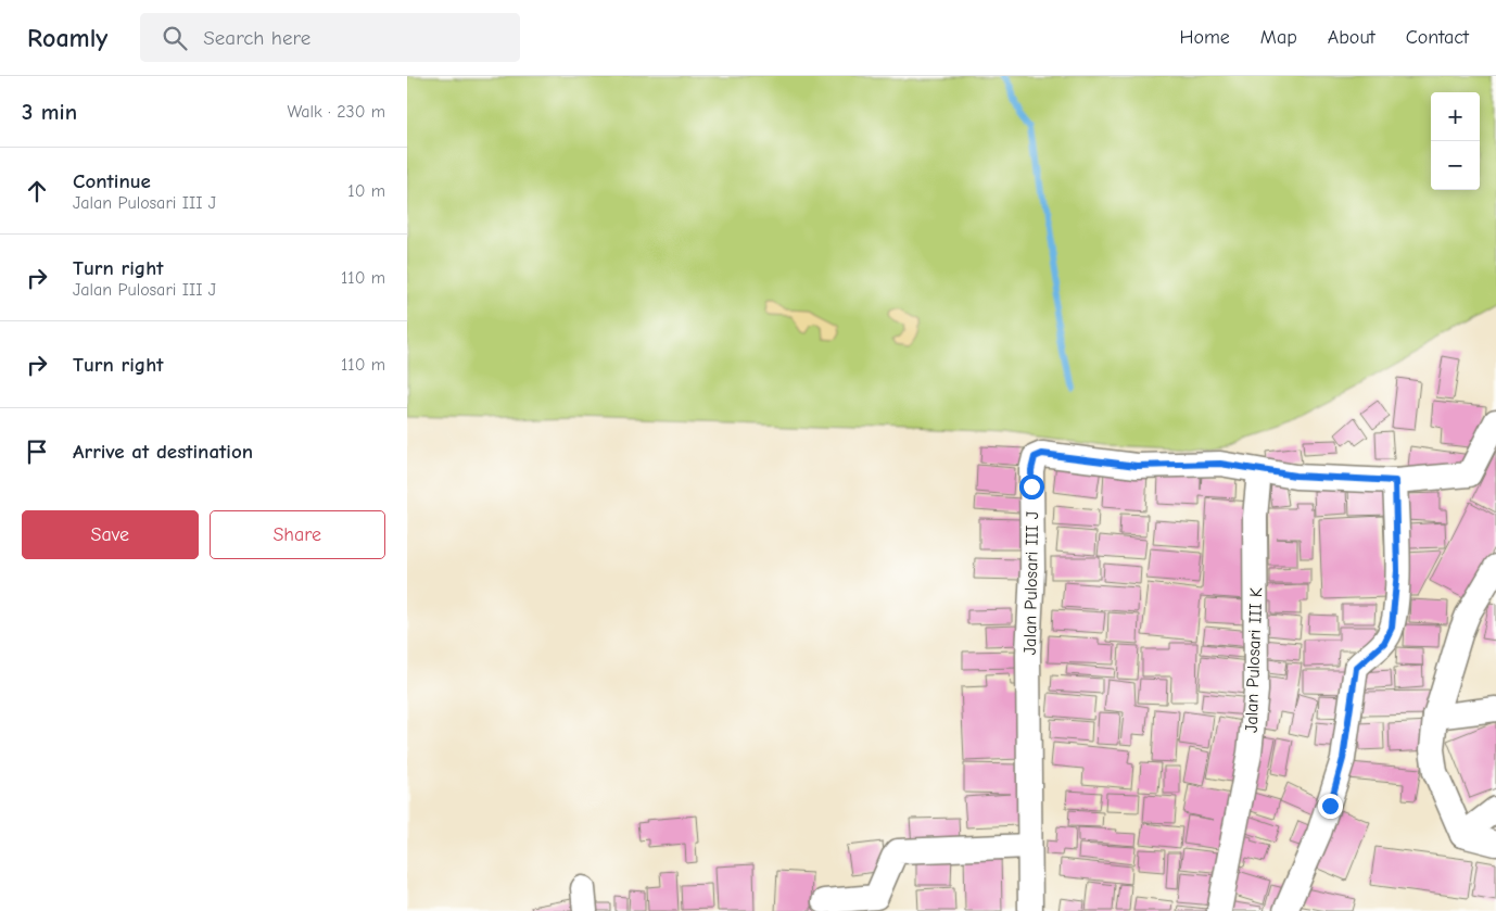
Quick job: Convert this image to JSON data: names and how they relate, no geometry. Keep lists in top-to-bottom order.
{
  "streets": {
    "street": ["Jalan Pulosari III J", "Jalan Pulosari III K"]
  },
  "crossings": [
    ["Jalan Pulosari III J", "Jalan Pulosari III K"]
  ],
  "page": {
    "header": "Roamly",
    "search": "Search here",
    "nav": [
      "Home",
      "Map",
      "About",
      "Contact"
    ],
    "heading": ["3 min", "Walk · 230 m"],
    "map_buttons": ["+", "−"],
    "list": [
      ["Continue", "Jalan Pulosari III J", "10 m"],
      ["Turn right", "Jalan Pulosari III J", "110 m"],
      ["Turn right", "110 m"],
      "Arrive at destination"
    ],
    "buttons": ["Save", "Share"]
  }
}
